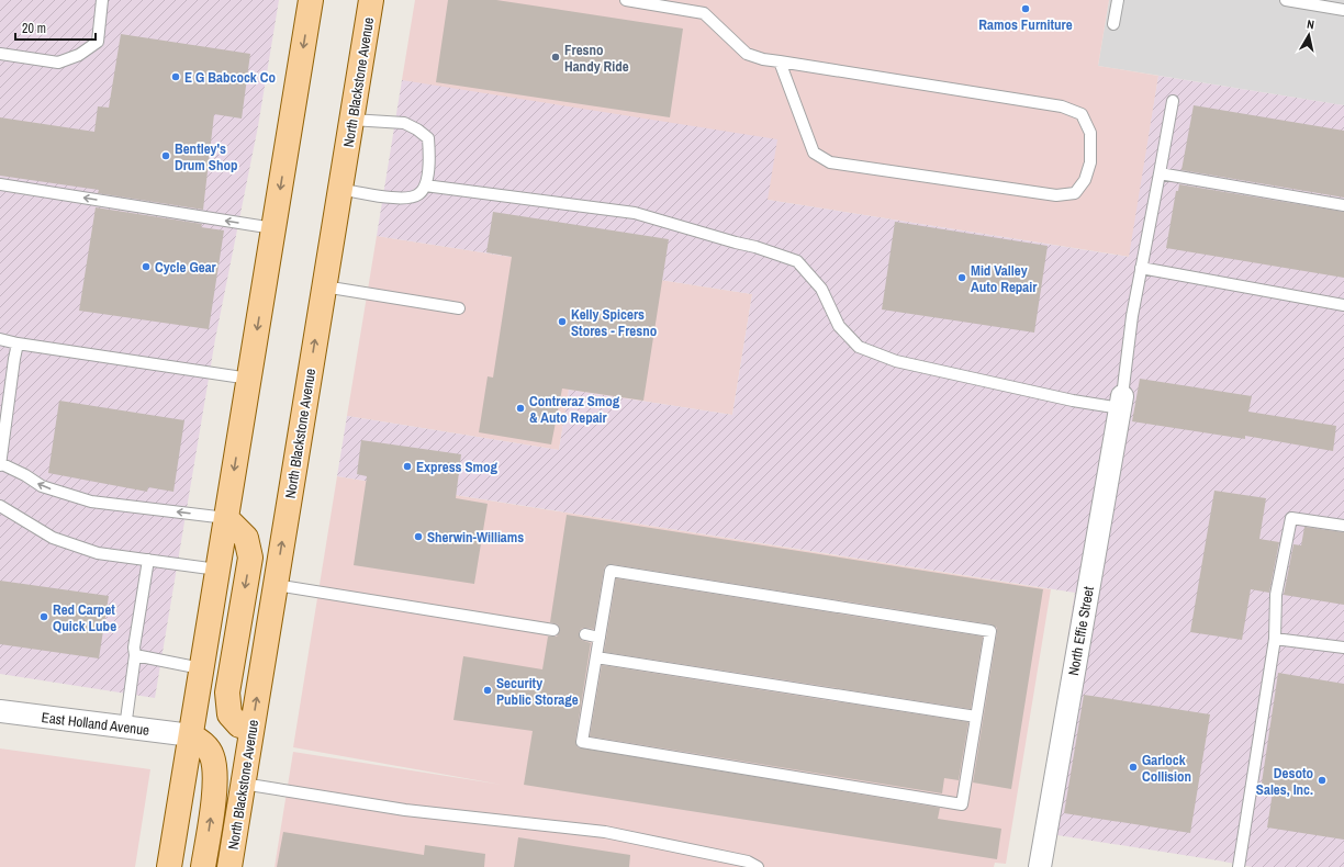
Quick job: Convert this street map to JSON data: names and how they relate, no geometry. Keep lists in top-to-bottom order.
{
  "streets": {
    "main road": ["North Blackstone Avenue"],
    "street": ["North Effie Street", "East Holland Avenue"]
  },
  "places": [
    "Ramos Furniture",
    "Fresno Handy Ride",
    "E G Babcock Co",
    "Bentley's Drum Shop",
    "Cycle Gear",
    "Mid Valley Auto Repair",
    "Kelly Spicers Stores - Fresno",
    "Contreraz Smog & Auto Repair",
    "Express Smog",
    "Sherwin-Williams",
    "Red Carpet Quick Lube",
    "Security Public Storage",
    "Garlock Collision",
    "Desoto Sales, Inc."
  ],
  "scale_bar": "20 m",
  "north": "top"
}
